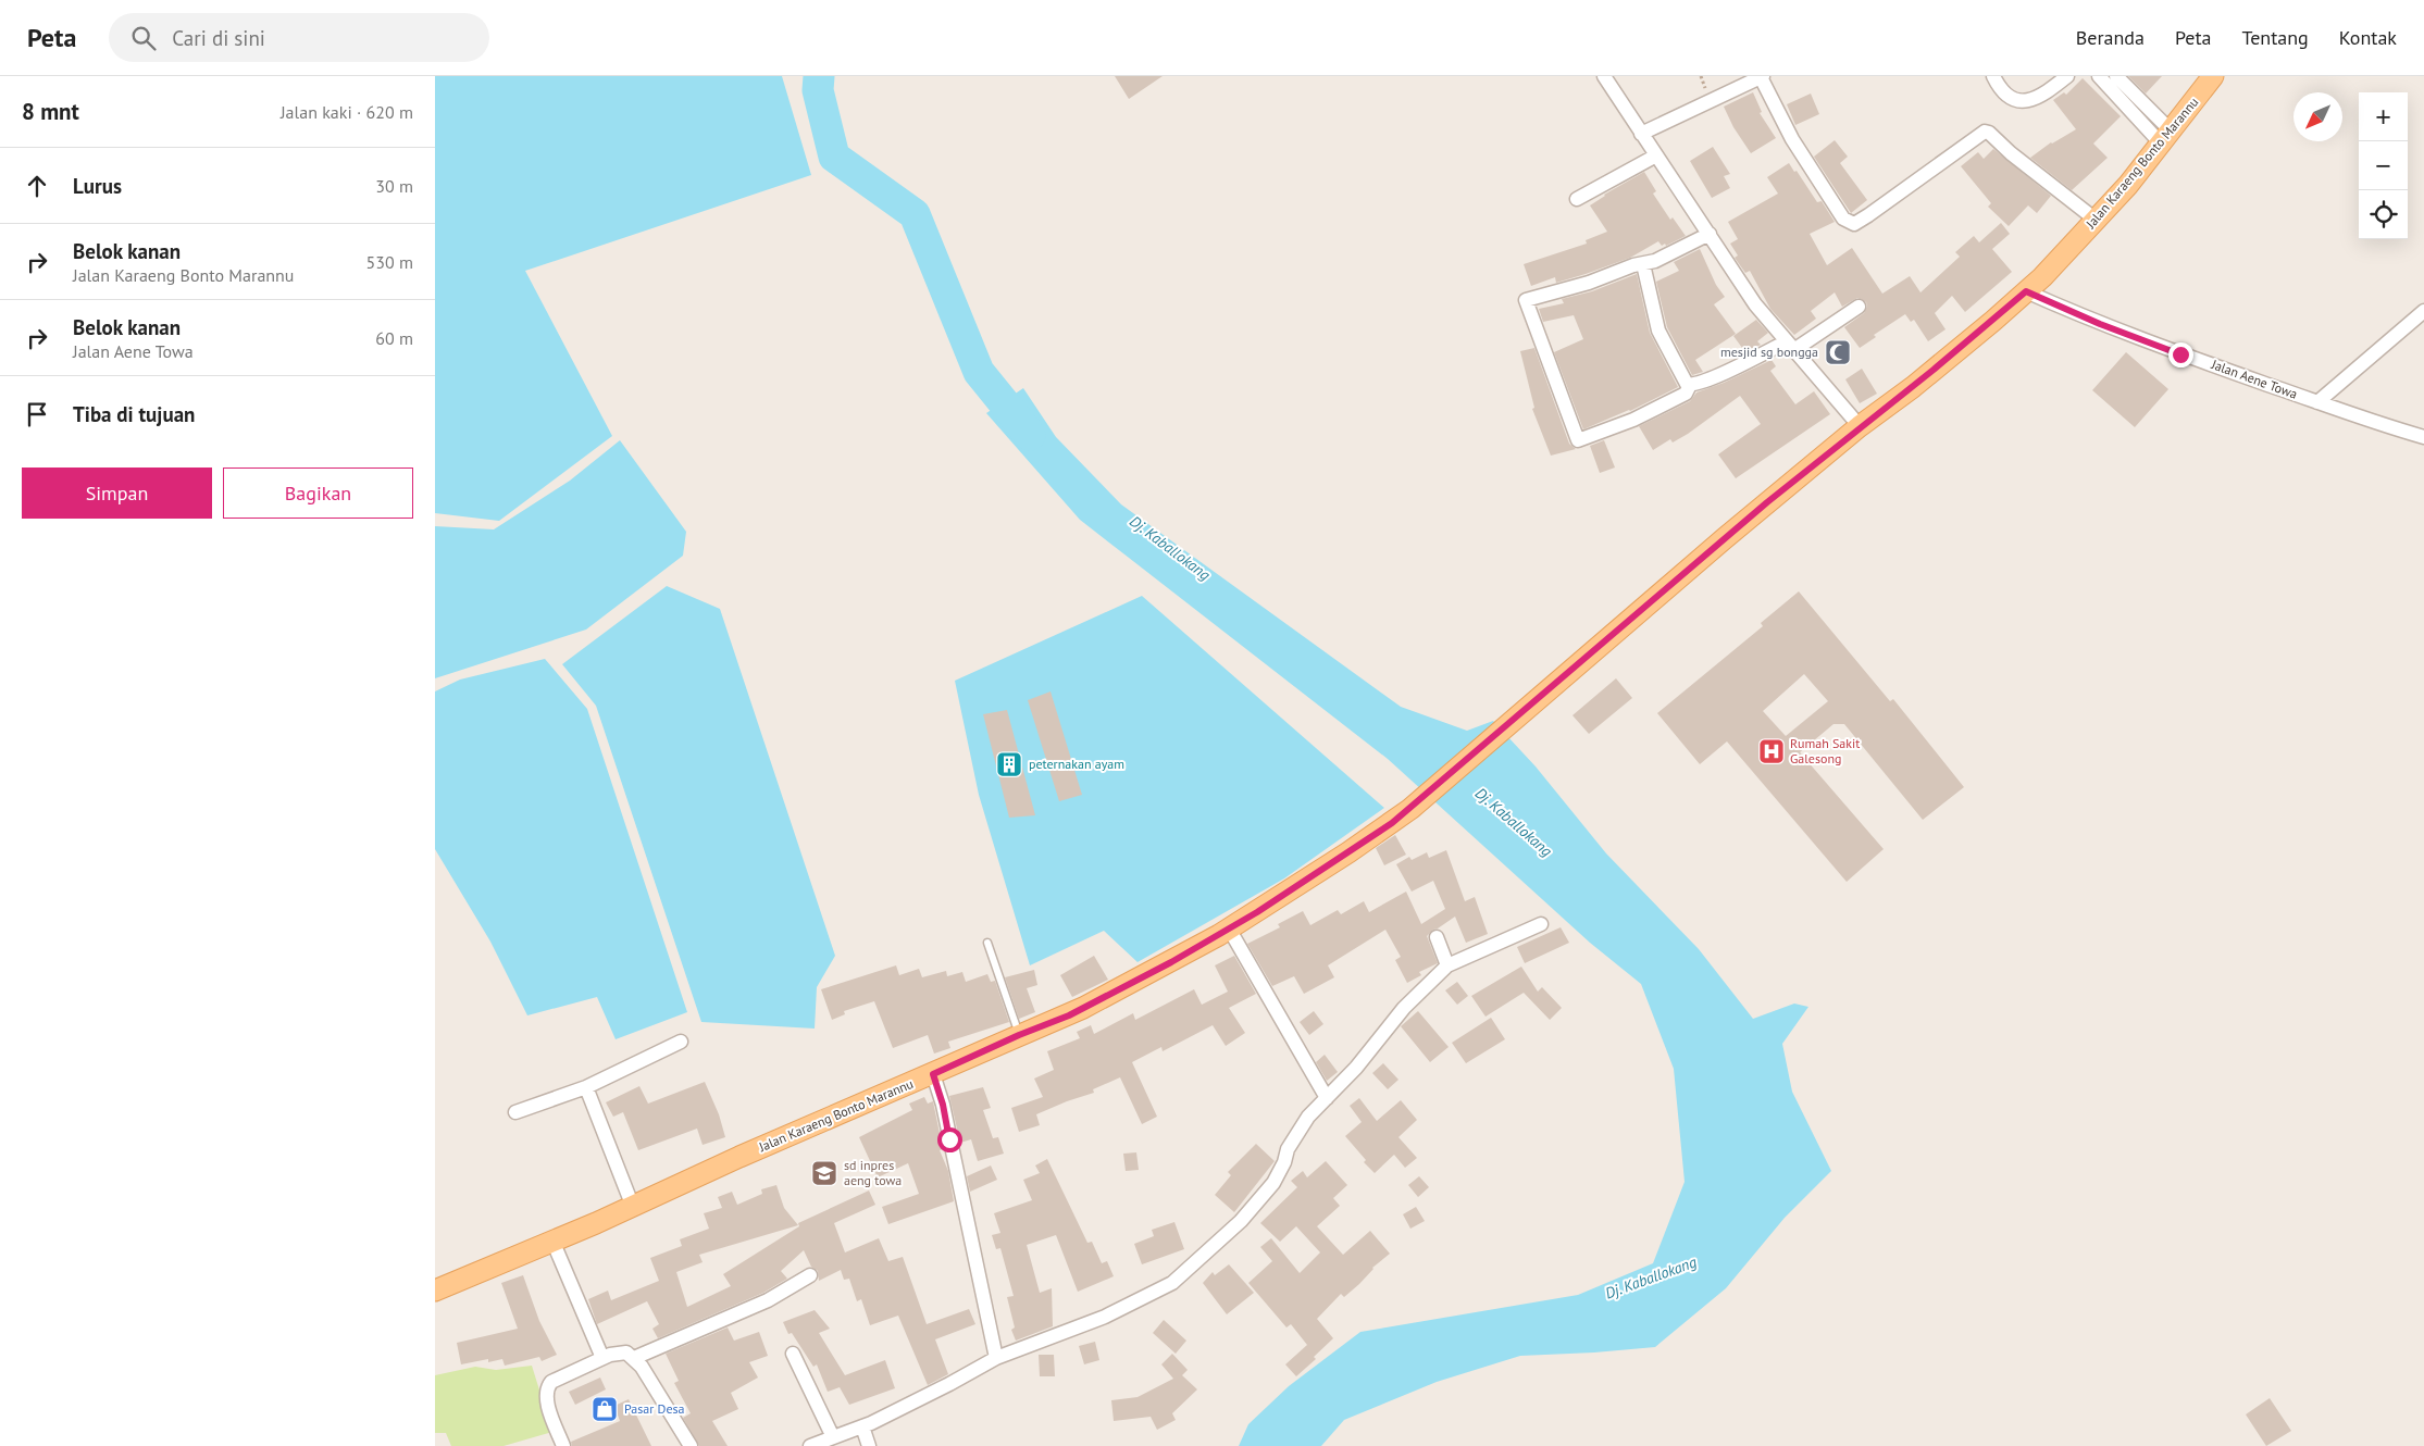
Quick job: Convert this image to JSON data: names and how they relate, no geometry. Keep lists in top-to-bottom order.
{
  "streets": {
    "main road": ["Jalan Karaeng Bonto Marannu"],
    "street": ["Jalan Aene Towa"]
  },
  "crossings": [
    ["Jalan Karaeng Bonto Marannu", "Jalan Aene Towa"]
  ],
  "water": ["Dj. Kaballokang"],
  "places": {
    "mosque": ["mesjid sg bongga"],
    "hospital": ["Rumah Sakit Galesong"],
    "building": ["peternakan ayam"],
    "school or university": ["sd inpres aeng towa"],
    "shop": ["Pasar Desa"]
  },
  "north": "bottom left",
  "page": {
    "header": "Peta",
    "search": "Cari di sini",
    "nav": [
      "Beranda",
      "Peta",
      "Tentang",
      "Kontak"
    ],
    "heading": ["8 mnt", "Jalan kaki · 620 m"],
    "map_buttons": ["+", "−"],
    "list": [
      ["Lurus", "30 m"],
      ["Belok kanan", "Jalan Karaeng Bonto Marannu", "530 m"],
      ["Belok kanan", "Jalan Aene Towa", "60 m"],
      "Tiba di tujuan"
    ],
    "buttons": ["Simpan", "Bagikan"]
  }
}
